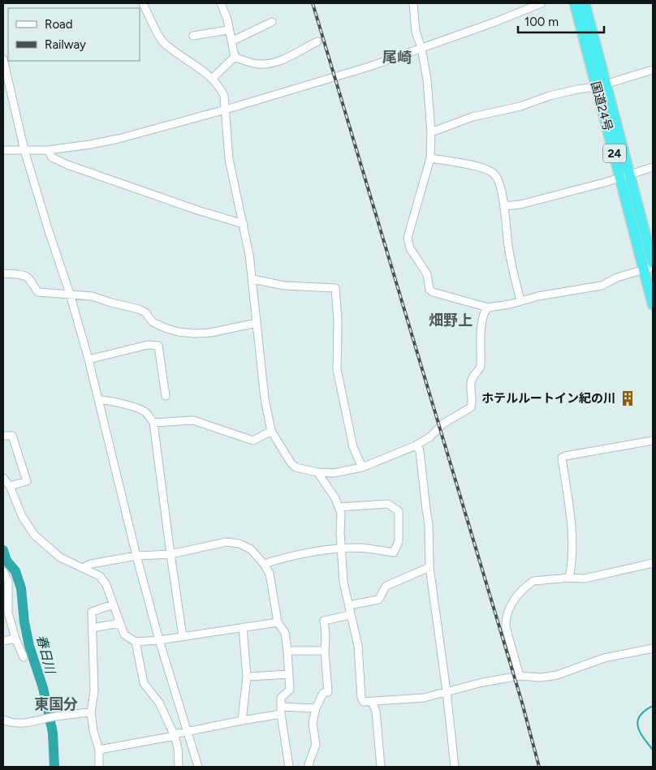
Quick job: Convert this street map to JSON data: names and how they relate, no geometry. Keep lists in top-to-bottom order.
{
  "streets": {
    "highway": ["国道24号", "24"]
  },
  "districts": ["尾崎", "畑野上", "東国分"],
  "water": ["春日川"],
  "places": {
    "building": ["ホテルルートイン紀の川"]
  },
  "legend": ["Road", "Railway"],
  "scale_bar": "100 m"
}
